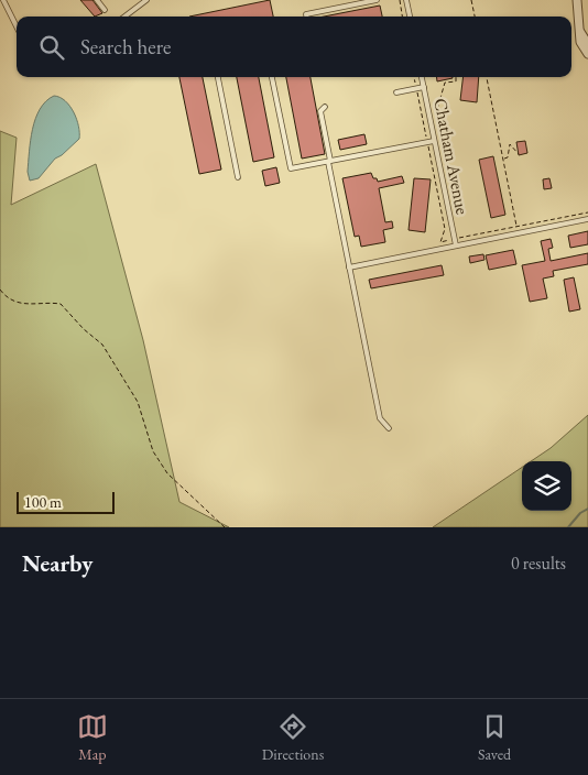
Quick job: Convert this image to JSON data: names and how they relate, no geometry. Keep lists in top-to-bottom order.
{
  "streets": {
    "lane": ["Chatham Avenue"]
  },
  "scale_bar": "100 m",
  "page": {
    "search": "Search here",
    "scale": "100 m",
    "heading": ["Nearby", "0 results"],
    "nav": ["Map", "Directions", "Saved"]
  }
}
